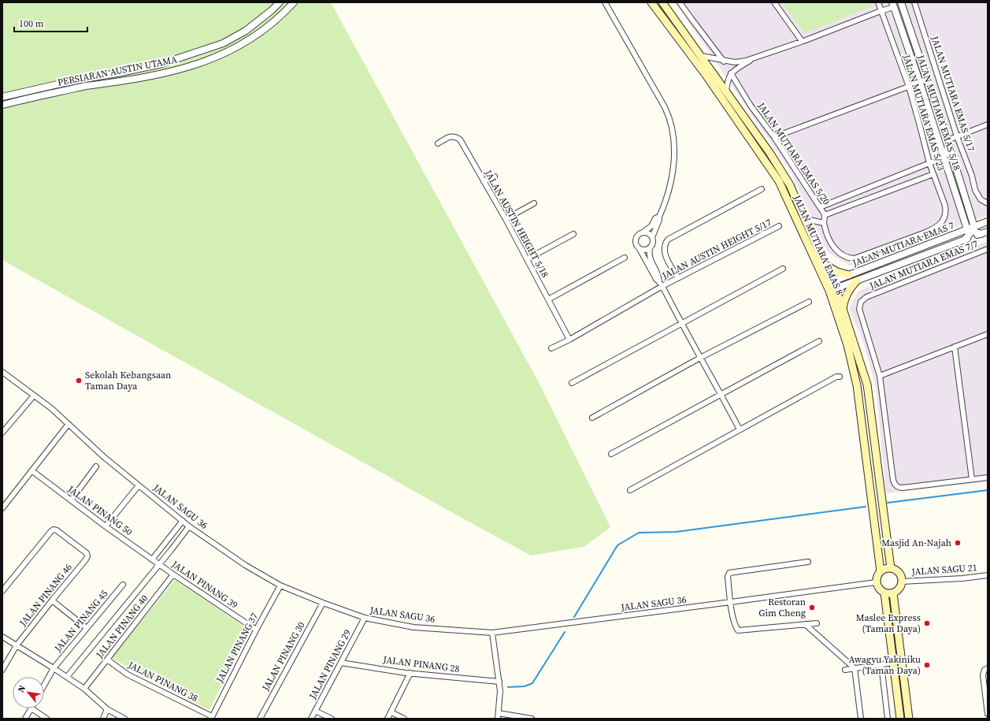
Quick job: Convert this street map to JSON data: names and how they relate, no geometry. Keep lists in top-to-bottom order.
{
  "streets": {
    "main road": ["JALAN MUTIARA EMAS 8"],
    "street": [
      "PERSIARAN AUSTIN UTAMA",
      "JALAN MUTIARA EMAS 5/17",
      "JALAN MUTIARA EMAS 5/23",
      "JALAN MUTIARA EMAS 5/18",
      "JALAN MUTIARA EMAS 5/20",
      "JALAN AUSTIN HEIGHT 5/18",
      "JALAN MUTIARA EMAS 7",
      "JALAN AUSTIN HEIGHT 5/17",
      "JALAN MUTIARA EMAS 7/7",
      "JALAN SAGU 36",
      "JALAN PINANG 50",
      "JALAN SAGU 21",
      "JALAN PINANG 39",
      "JALAN PINANG 46",
      "JALAN PINANG 45",
      "JALAN PINANG 40",
      "JALAN PINANG 37",
      "JALAN PINANG 30",
      "JALAN PINANG 29",
      "JALAN PINANG 28",
      "JALAN PINANG 38"
    ]
  },
  "crossings": [
    ["JALAN MUTIARA EMAS 5/23", "JALAN MUTIARA EMAS 5/20"],
    ["JALAN MUTIARA EMAS 5/18", "JALAN MUTIARA EMAS 7"],
    ["JALAN AUSTIN HEIGHT 5/18", "JALAN AUSTIN HEIGHT 5/17"],
    ["JALAN MUTIARA EMAS 7", "JALAN MUTIARA EMAS 8"],
    ["JALAN MUTIARA EMAS 8", "JALAN SAGU 36"],
    ["JALAN MUTIARA EMAS 8", "JALAN SAGU 21"],
    ["JALAN SAGU 36", "JALAN SAGU 21"],
    ["JALAN SAGU 36", "JALAN PINANG 37"],
    ["JALAN SAGU 36", "JALAN PINANG 30"],
    ["JALAN SAGU 36", "JALAN PINANG 29"],
    ["JALAN PINANG 50", "JALAN PINANG 39"],
    ["JALAN PINANG 39", "JALAN PINANG 40"],
    ["JALAN PINANG 39", "JALAN PINANG 37"],
    ["JALAN PINANG 40", "JALAN PINANG 38"],
    ["JALAN PINANG 37", "JALAN PINANG 38"],
    ["JALAN PINANG 29", "JALAN PINANG 28"]
  ],
  "places": [
    "Sekolah Kebangsaan Taman Daya",
    "Masjid An-Najah",
    "Restoran Gim Cheng",
    "Maslee Express (Taman Daya)",
    "Awagyu Yakiniku (Taman Daya)"
  ],
  "scale_bar": "100 m",
  "north": "top left"
}
